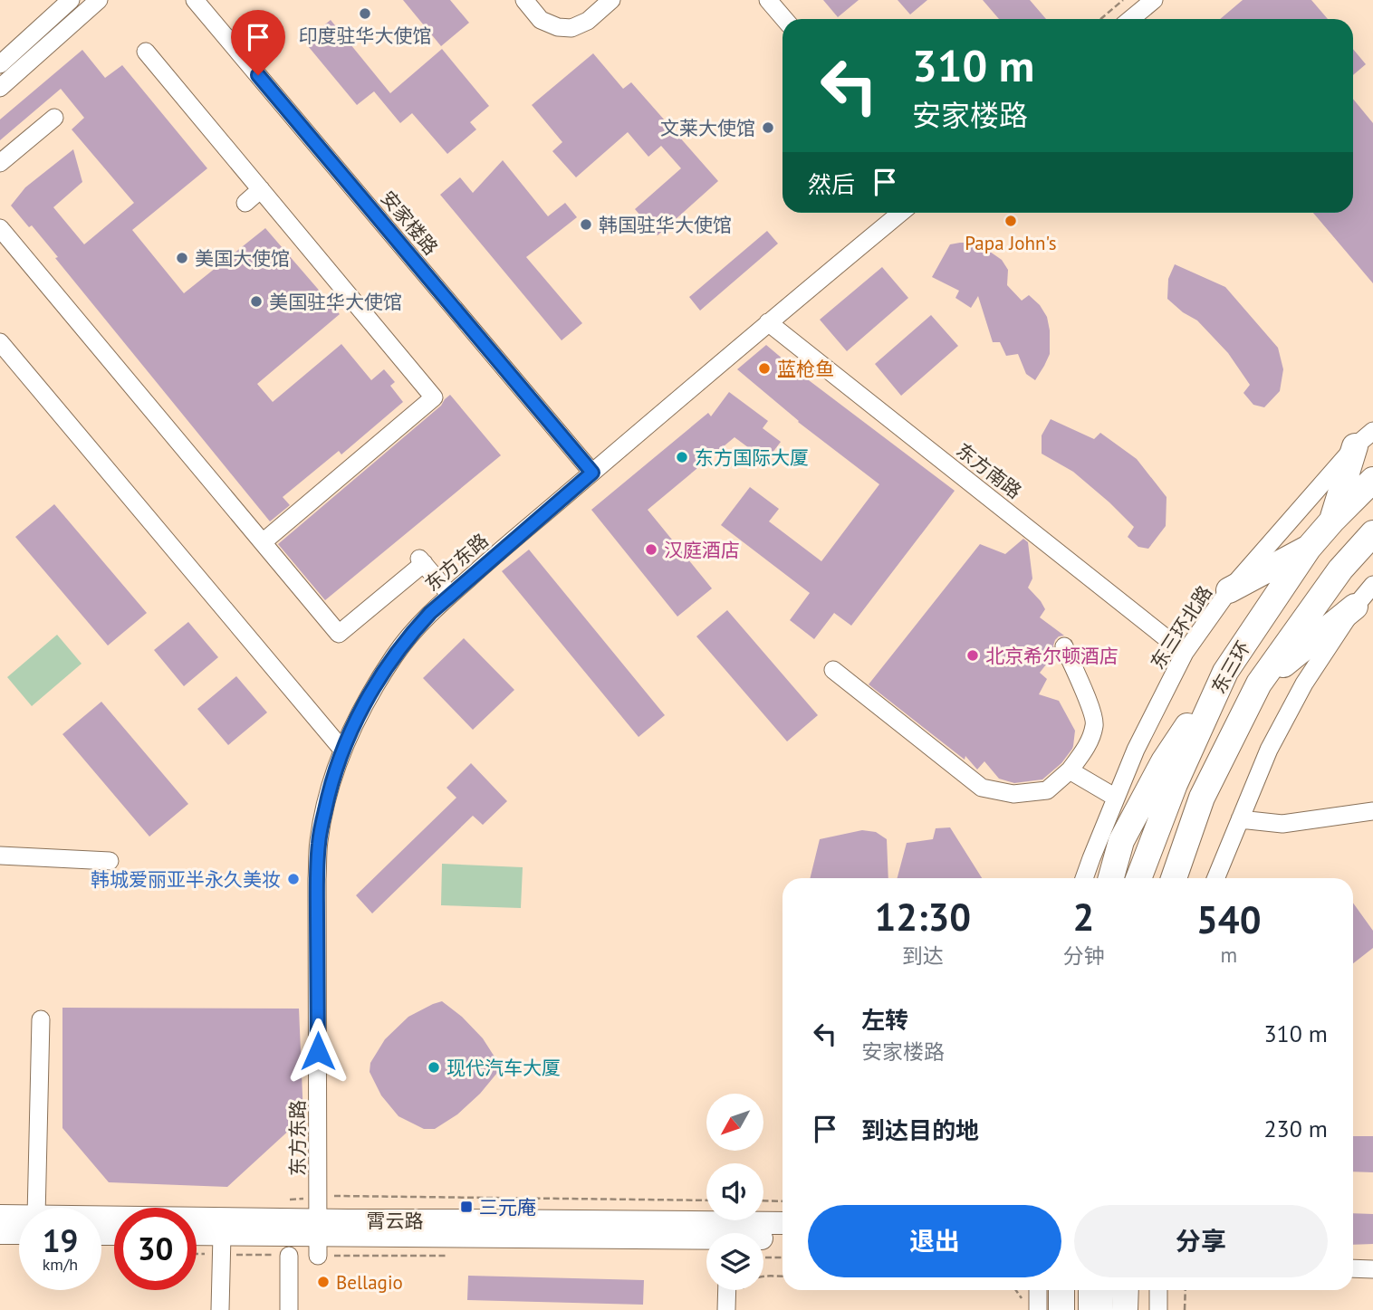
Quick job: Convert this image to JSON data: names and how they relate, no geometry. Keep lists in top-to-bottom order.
{
  "streets": {
    "highway": ["东三环"],
    "main road": ["霄云路"],
    "street": [
      "安家楼路",
      "东方南路",
      "东方东路",
      "东三环北路"
    ]
  },
  "crossings": [
    ["安家楼路", "东方东路"],
    ["东方南路", "东方东路"],
    ["东方南路", "东三环北路"],
    ["东方东路", "霄云路"]
  ],
  "places": {
    "other": [
      "印度驻华大使馆",
      "文莱大使馆",
      "Papa John's",
      "韩国驻华大使馆",
      "美国大使馆",
      "美国驻华大使馆",
      "蓝枪鱼",
      "东方国际大厦",
      "汉庭酒店",
      "北京希尔顿酒店",
      "韩城爱丽亚半永久美妆",
      "现代汽车大厦",
      "Bellagio"
    ],
    "transit": ["三元庵"]
  },
  "north": "bottom left",
  "page": {
    "turn": ["310 m", "安家楼路"],
    "then": "然后",
    "eta": [
      "12:30",
      "到达",
      "2",
      "分钟",
      "540",
      "m"
    ],
    "list": [
      {
        "name": "左转",
        "note": "安家楼路",
        "value": "310 m"
      },
      {
        "name": "到达目的地",
        "value": "230 m"
      }
    ],
    "buttons": ["退出", "分享"],
    "speed": "19 km/h",
    "limit": "30"
  }
}
